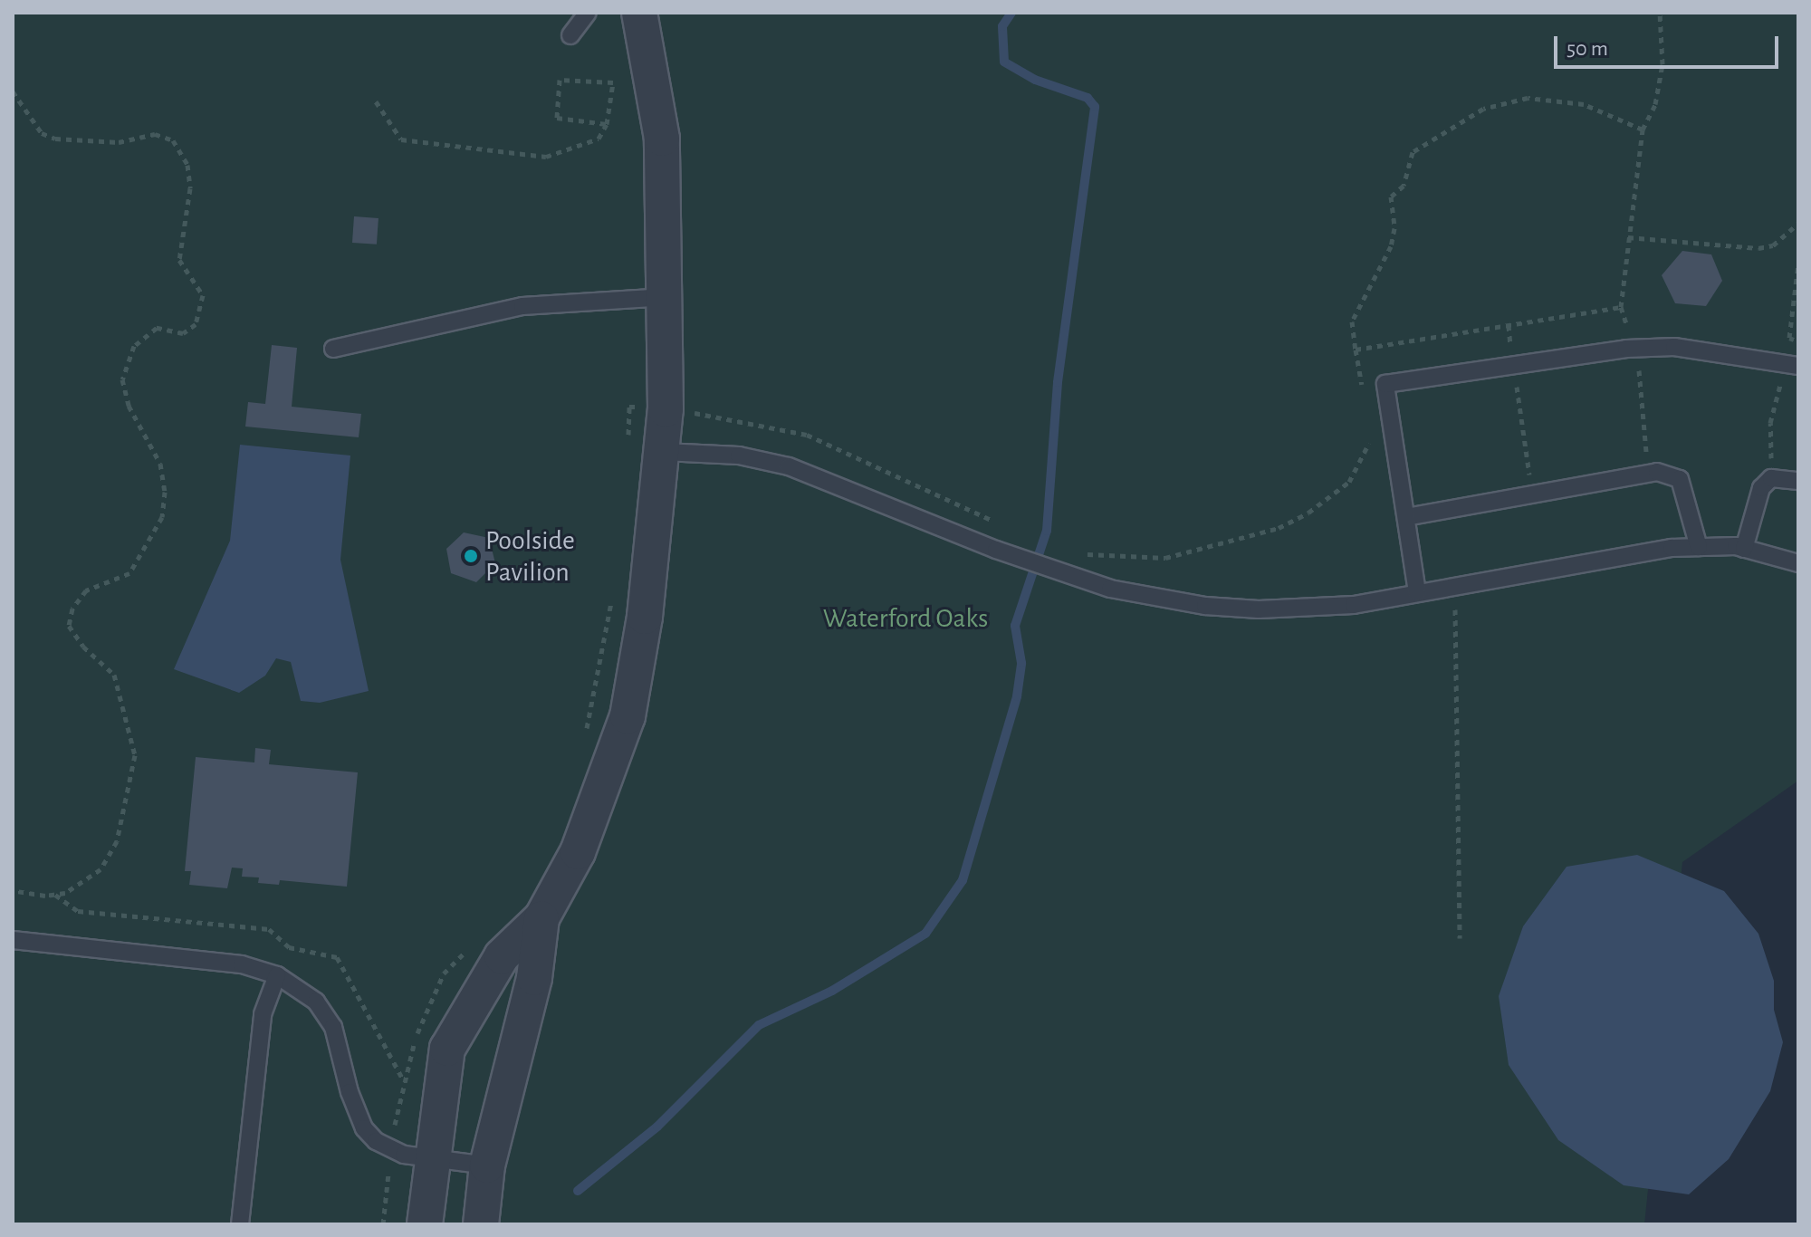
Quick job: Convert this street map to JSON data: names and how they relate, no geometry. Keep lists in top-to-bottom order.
{
  "parks": ["Waterford Oaks"],
  "places": ["Poolside Pavilion"],
  "scale_bar": "50 m"
}
